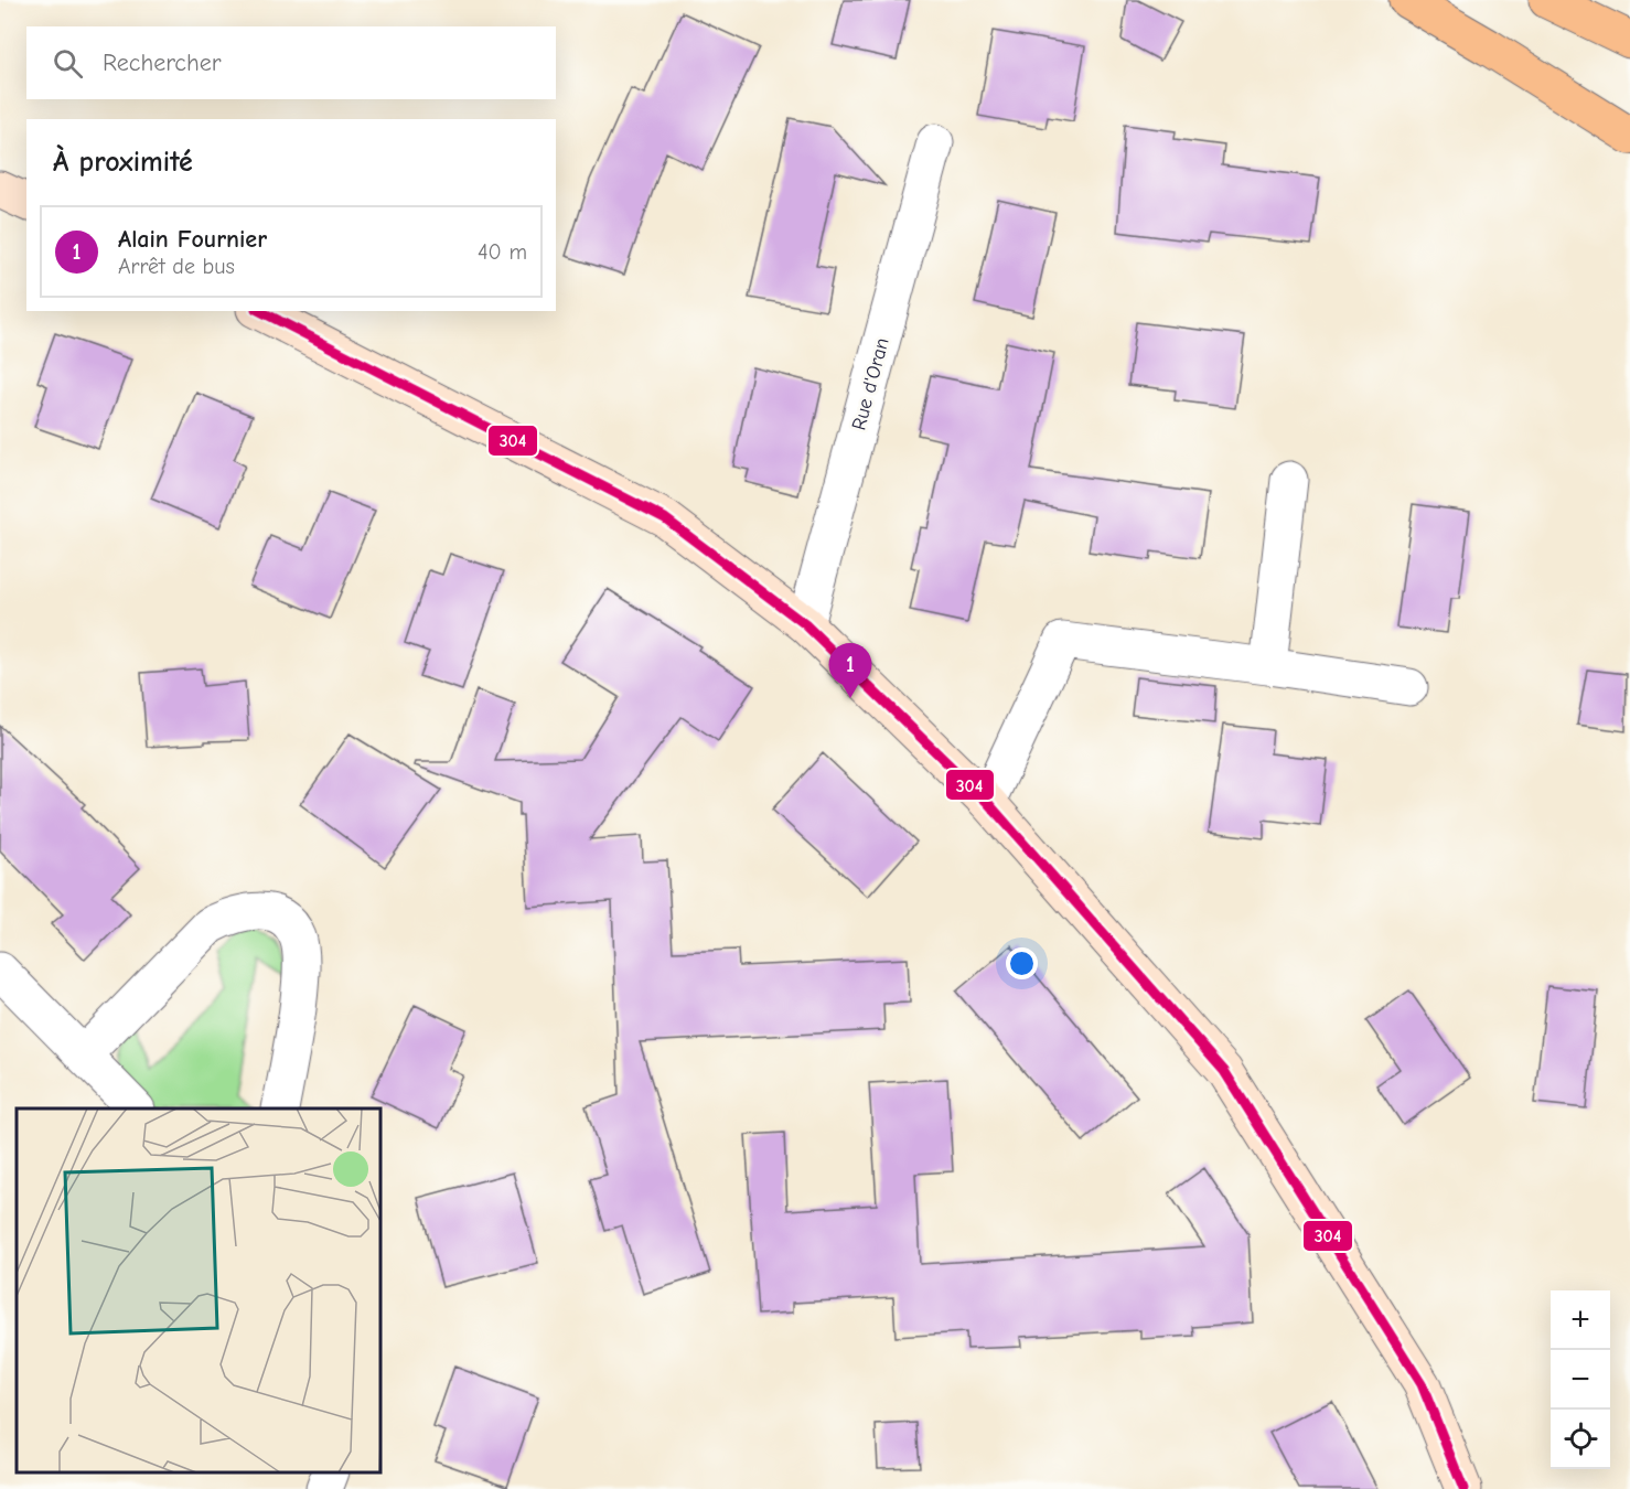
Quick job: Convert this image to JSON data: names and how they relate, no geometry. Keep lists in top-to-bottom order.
{
  "streets": {
    "street": ["Rue d'Oran"]
  },
  "lines": ["transit line 304"],
  "page": {
    "search": "Rechercher",
    "heading": "À proximité",
    "list": [
      {
        "mark": "1",
        "name": "Alain Fournier",
        "note": "Arrêt de bus",
        "value": "40 m"
      }
    ],
    "pins": "1",
    "map_buttons": ["+", "−"]
  }
}
